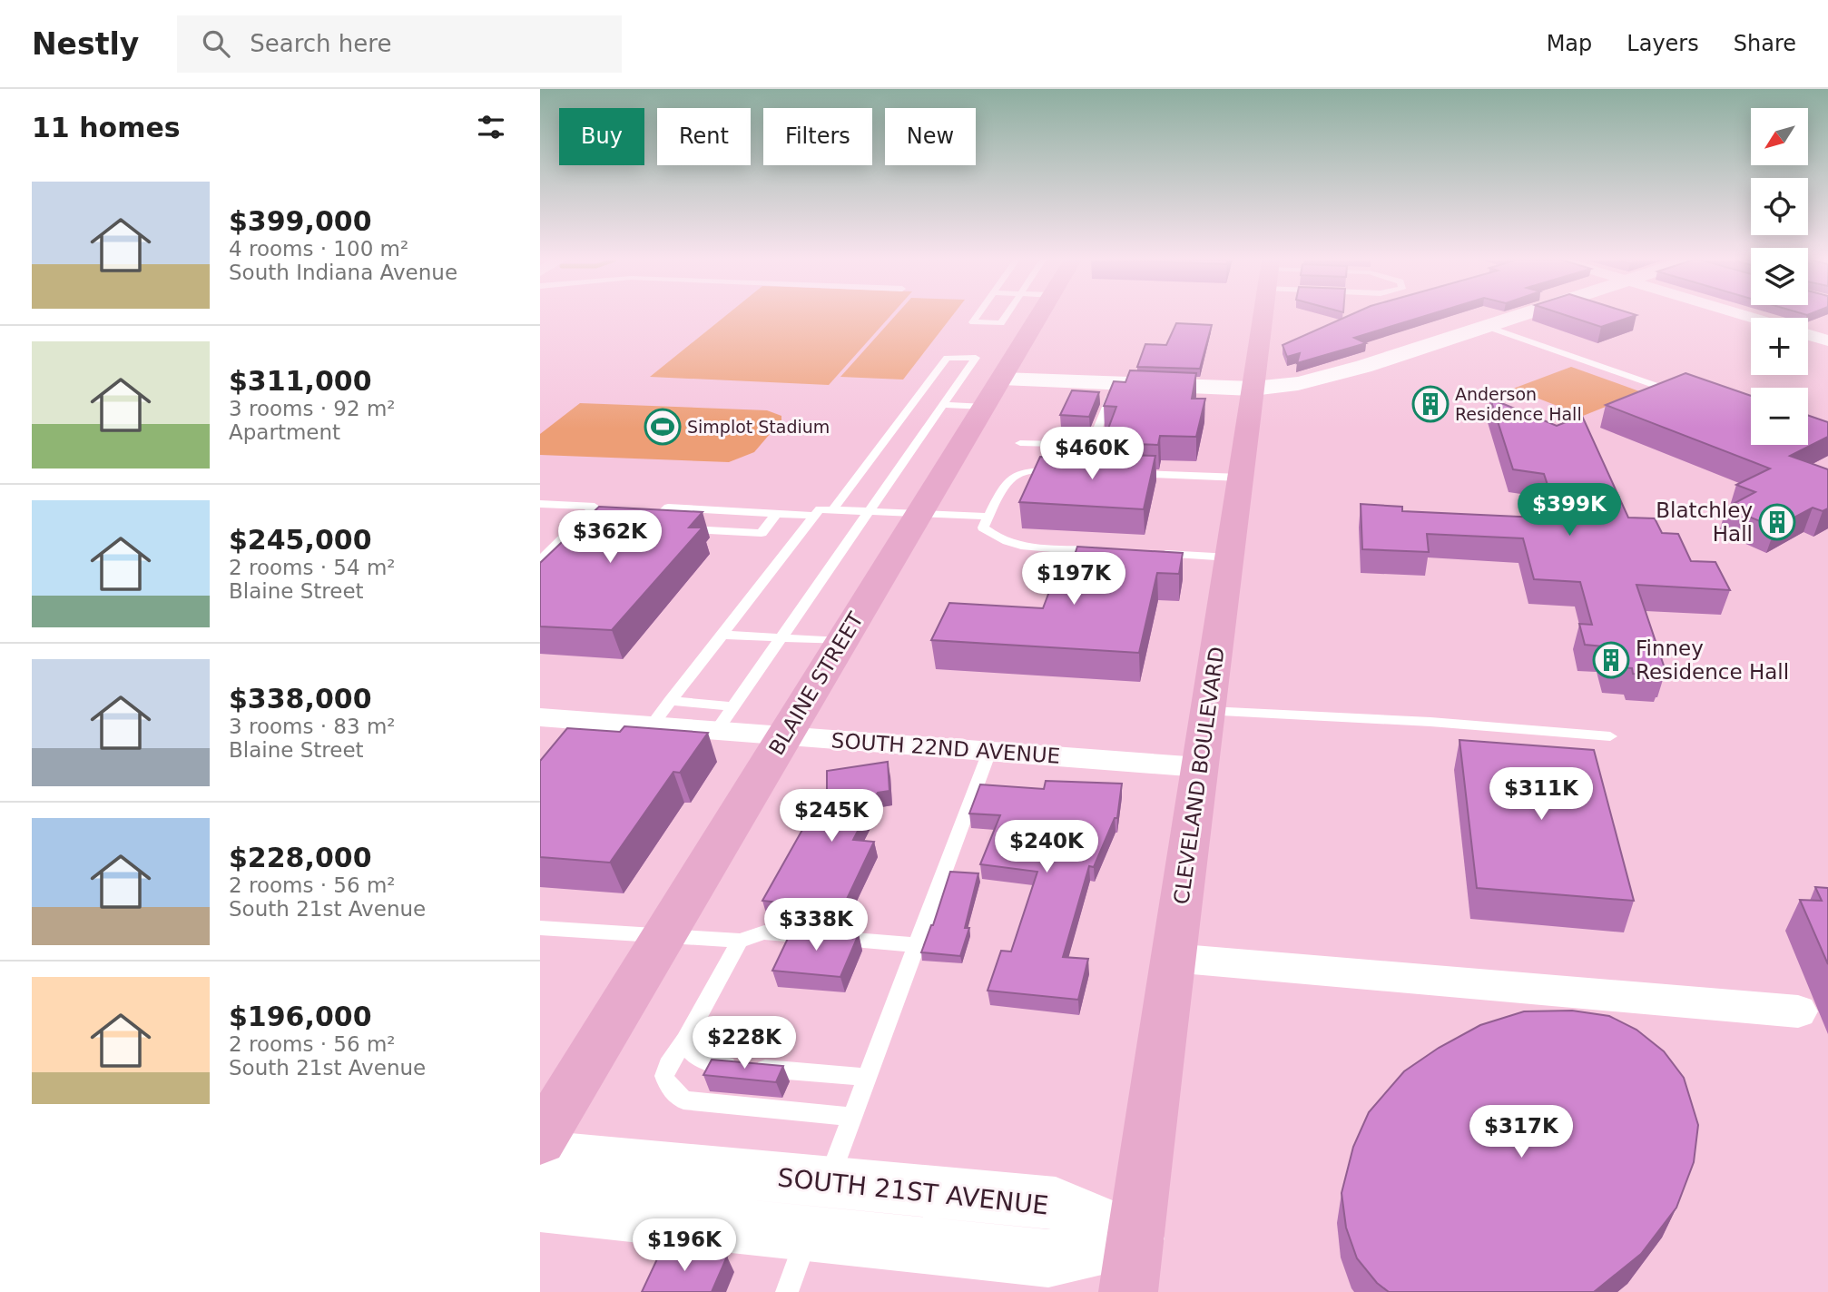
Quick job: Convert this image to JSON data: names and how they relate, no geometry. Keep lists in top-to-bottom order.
{
  "streets": {
    "main road": ["BLAINE STREET", "CLEVELAND BOULEVARD", "SOUTH 21ST AVENUE"],
    "street": ["SOUTH 22ND AVENUE"]
  },
  "crossings": [
    ["BLAINE STREET", "SOUTH 22ND AVENUE"],
    ["SOUTH 22ND AVENUE", "CLEVELAND BOULEVARD"],
    ["CLEVELAND BOULEVARD", "SOUTH 21ST AVENUE"]
  ],
  "places": {
    "building": ["Anderson Residence Hall", "Blatchley Hall", "Finney Residence Hall"],
    "sports": ["Simplot Stadium"]
  },
  "north": "bottom left",
  "page": {
    "header": "Nestly",
    "search": "Search here",
    "nav": ["Map", "Layers", "Share"],
    "heading": "11 homes",
    "map_buttons": ["+", "−"],
    "chip": [
      "Buy",
      "Rent",
      "Filters",
      "New"
    ],
    "list": [
      {
        "name": "$399,000",
        "note": "4 rooms · 100 m² · South Indiana Avenue"
      },
      {
        "name": "$311,000",
        "note": "3 rooms · 92 m² · Apartment"
      },
      {
        "name": "$245,000",
        "note": "2 rooms · 54 m² · Blaine Street"
      },
      {
        "name": "$338,000",
        "note": "3 rooms · 83 m² · Blaine Street"
      },
      {
        "name": "$228,000",
        "note": "2 rooms · 56 m² · South 21st Avenue"
      },
      {
        "name": "$196,000",
        "note": "2 rooms · 56 m² · South 21st Avenue"
      }
    ],
    "price": [
      "$460K",
      "$399K",
      "$362K",
      "$197K",
      "$311K",
      "$245K",
      "$240K",
      "$338K",
      "$228K",
      "$317K",
      "$196K"
    ]
  }
}
